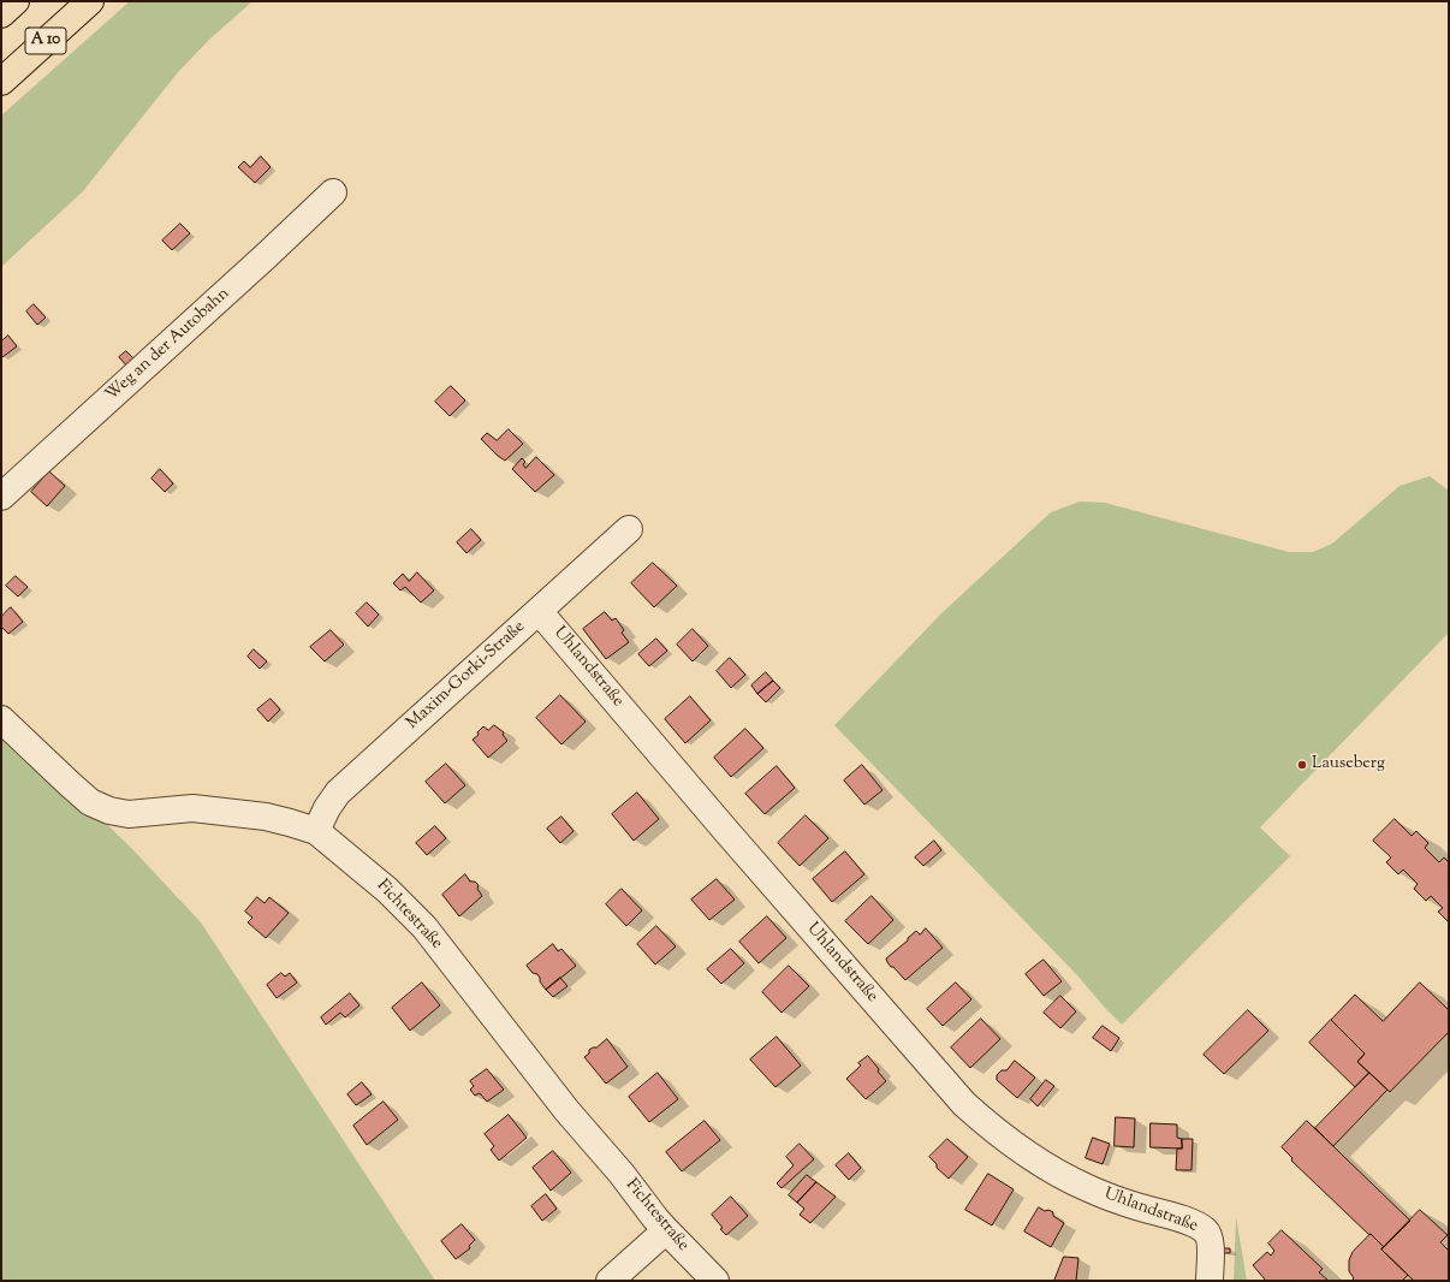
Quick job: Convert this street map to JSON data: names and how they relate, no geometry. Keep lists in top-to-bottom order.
{
  "streets": {
    "highway": ["A 10"],
    "street": [
      "Weg an der Autobahn",
      "Uhlandstraße",
      "Maxim-Gorki-Straße",
      "Fichtestraße"
    ]
  },
  "crossings": [
    ["Uhlandstraße", "Maxim-Gorki-Straße"],
    ["Maxim-Gorki-Straße", "Fichtestraße"]
  ],
  "places": ["Lauseberg"]
}
